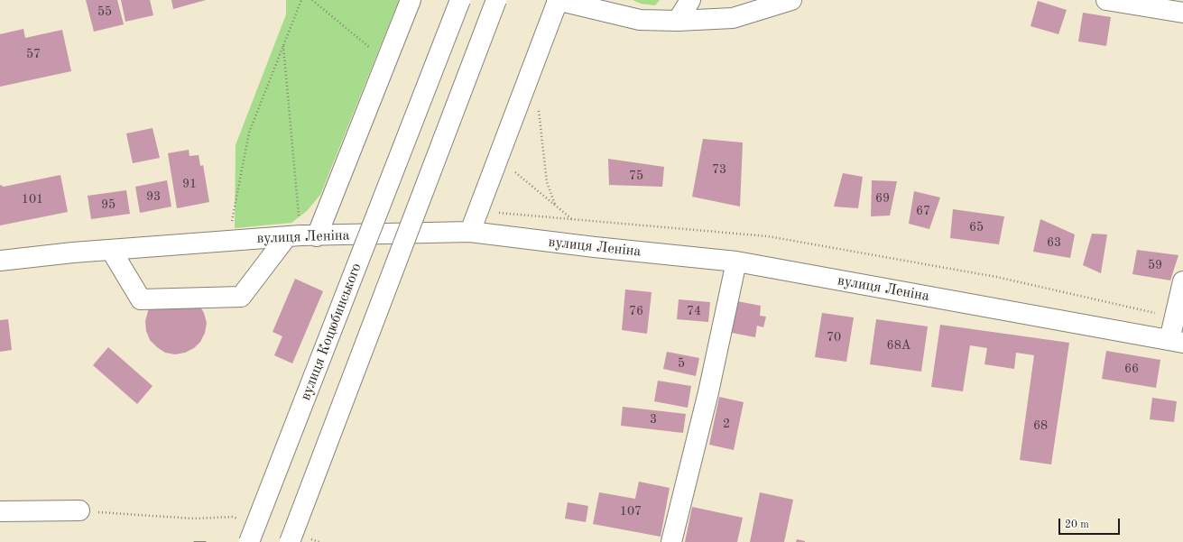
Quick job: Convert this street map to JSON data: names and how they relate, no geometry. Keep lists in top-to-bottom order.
{
  "streets": {
    "street": ["вулиця Леніна", "вулиця Коцюбинського"]
  },
  "house_numbers": [
    "55",
    "57",
    "73",
    "75",
    "91",
    "93",
    "69",
    "101",
    "95",
    "67",
    "65",
    "63",
    "59",
    "76",
    "74",
    "70",
    "68А",
    "5",
    "66",
    "3",
    "2",
    "68",
    "107"
  ],
  "scale_bar": "20 m"
}
